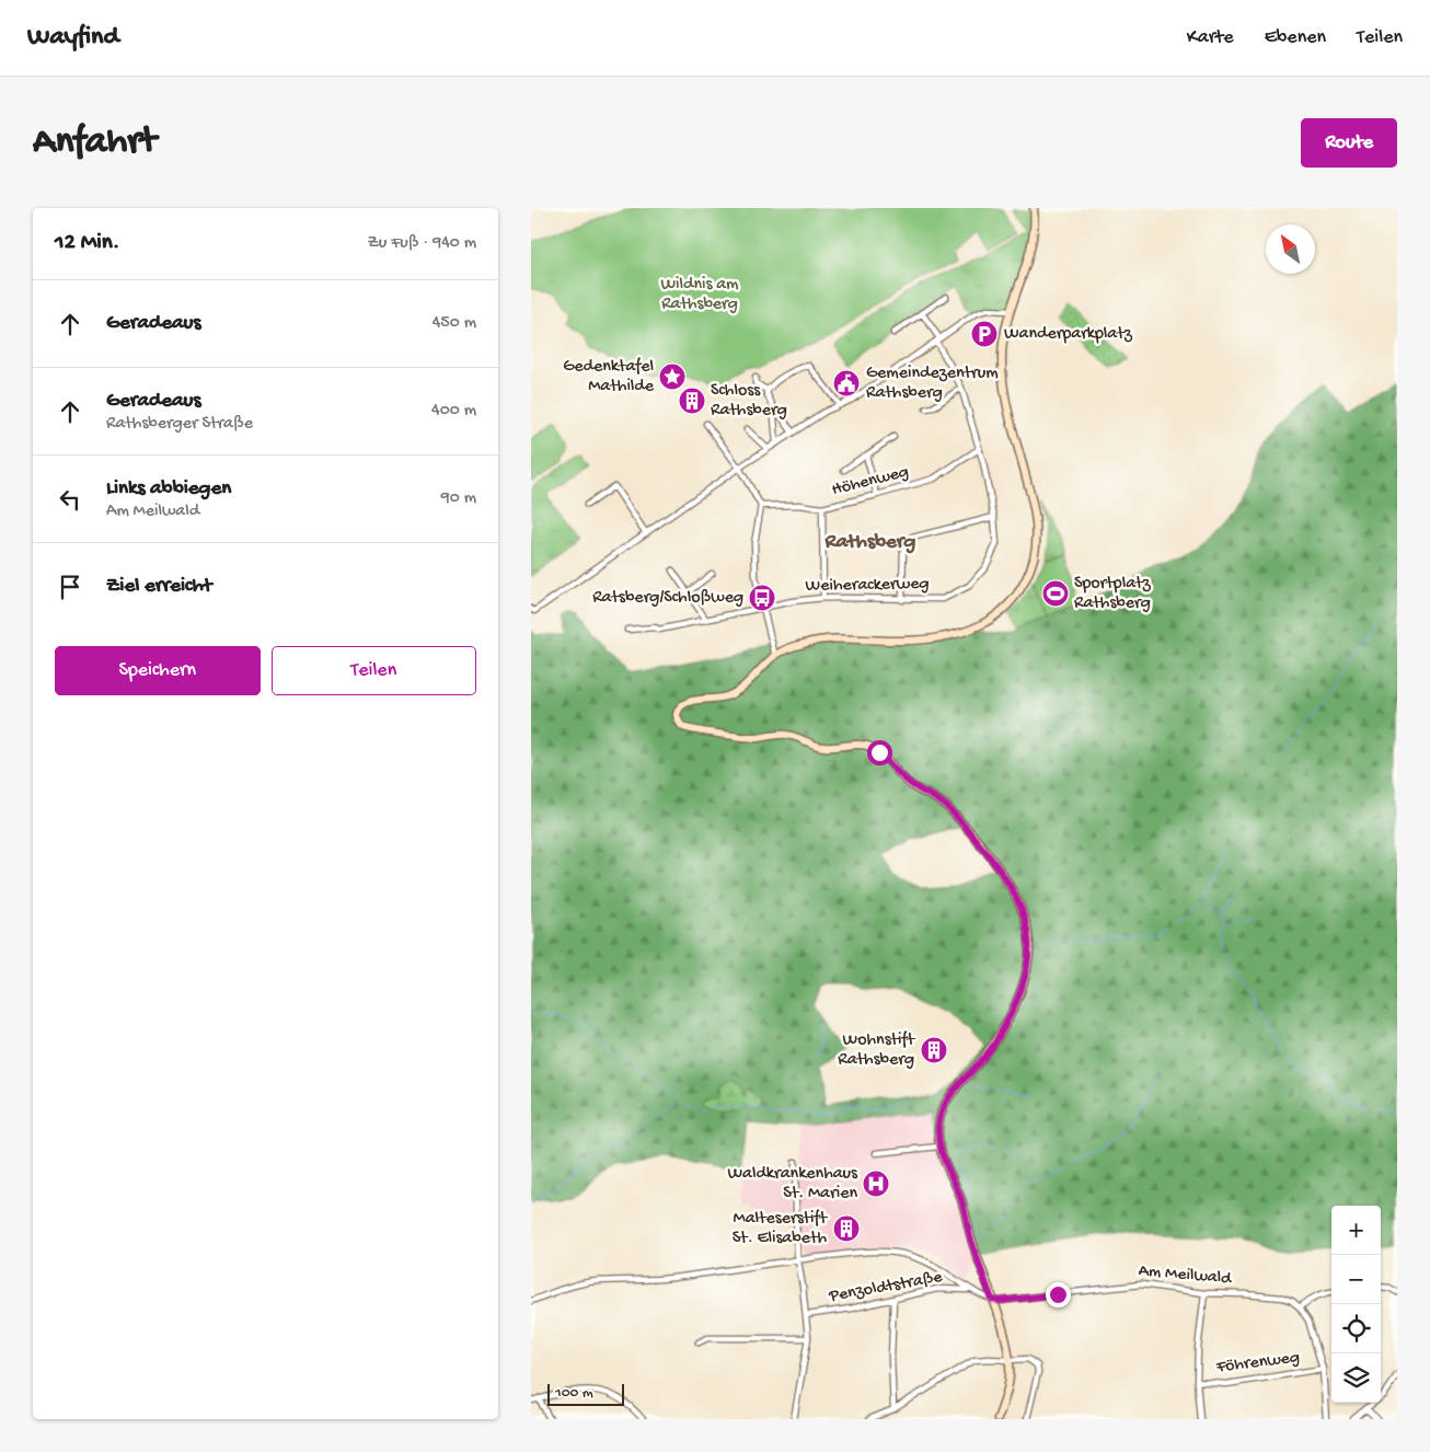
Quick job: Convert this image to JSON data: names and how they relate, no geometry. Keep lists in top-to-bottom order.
{
  "streets": {
    "street": [
      "Höhenweg",
      "Weiherackerweg",
      "Am Meilwald",
      "Penzoldtstraße",
      "Föhrenweg"
    ]
  },
  "crossings": [
    ["Höhenweg", "Weiherackerweg"]
  ],
  "districts": ["Rathsberg"],
  "parks": ["Wildnis am Rathsberg"],
  "places": {
    "parking": ["Wanderparkplatz"],
    "place": ["Gedenktafel Mathilde"],
    "public building": ["Gemeindezentrum Rathsberg"],
    "building": ["Schloss Rathsberg", "Wohnstift Rathsberg", "Malteserstift St. Elisabeth"],
    "sports": ["Sportplatz Rathsberg"],
    "bus stop": ["Ratsberg/Schloßweg"],
    "hospital": ["Waldkrankenhaus St. Marien"]
  },
  "scale_bar": "100 m",
  "north": "top left",
  "page": {
    "header": "Wayfind",
    "nav": ["Karte", "Ebenen", "Teilen"],
    "buttons": [
      "Route",
      ["Speichern", "Teilen"]
    ],
    "title": "Anfahrt",
    "heading": ["12 Min.", "Zu Fuß · 940 m"],
    "list": [
      ["Geradeaus", "450 m"],
      ["Geradeaus", "Rathsberger Straße", "400 m"],
      ["Links abbiegen", "Am Meilwald", "90 m"],
      "Ziel erreicht"
    ],
    "map_buttons": ["+", "−"],
    "scale": "100 m"
  }
}
